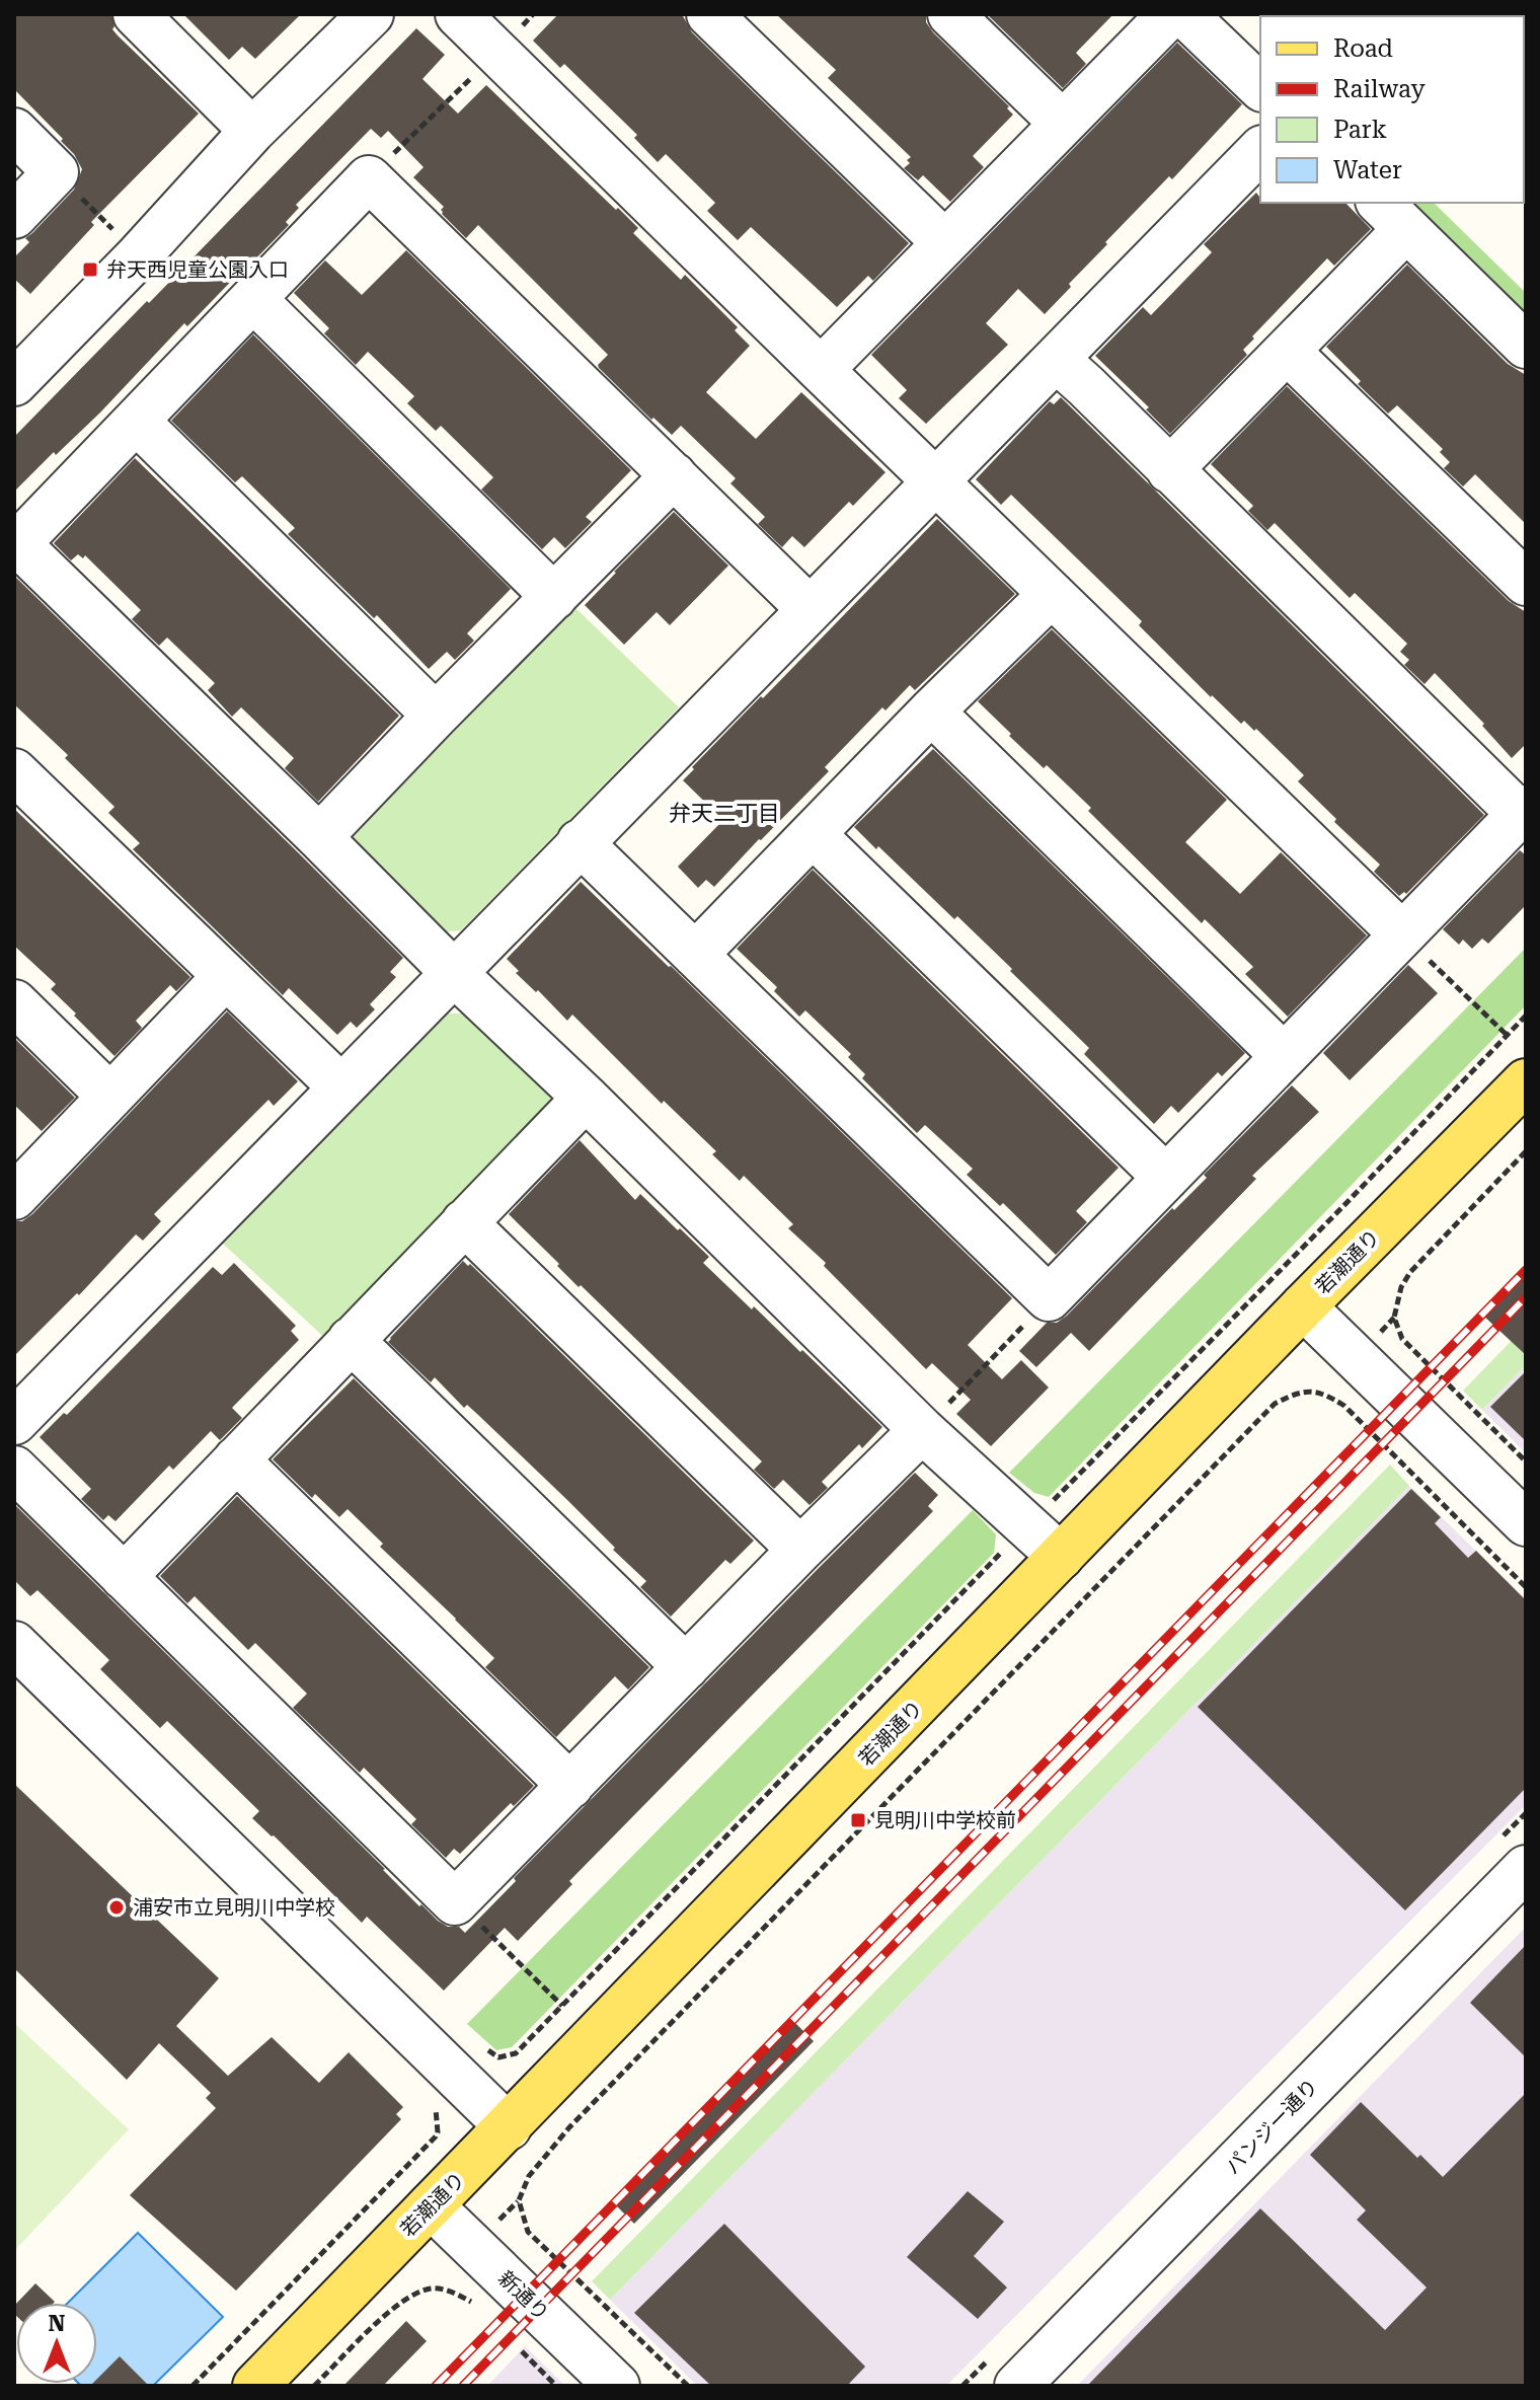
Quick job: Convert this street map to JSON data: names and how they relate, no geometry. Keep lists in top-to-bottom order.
{
  "streets": {
    "main road": ["若潮通り"],
    "street": ["パンジー通り", "新通り"]
  },
  "crossings": [
    ["若潮通り", "新通り"]
  ],
  "districts": ["弁天二丁目"],
  "places": {
    "transit": ["弁天西児童公園入口", "見明川中学校前"],
    "other": ["浦安市立見明川中学校"]
  },
  "legend": [
    "Road",
    "Railway",
    "Park",
    "Water"
  ],
  "north": "top"
}
